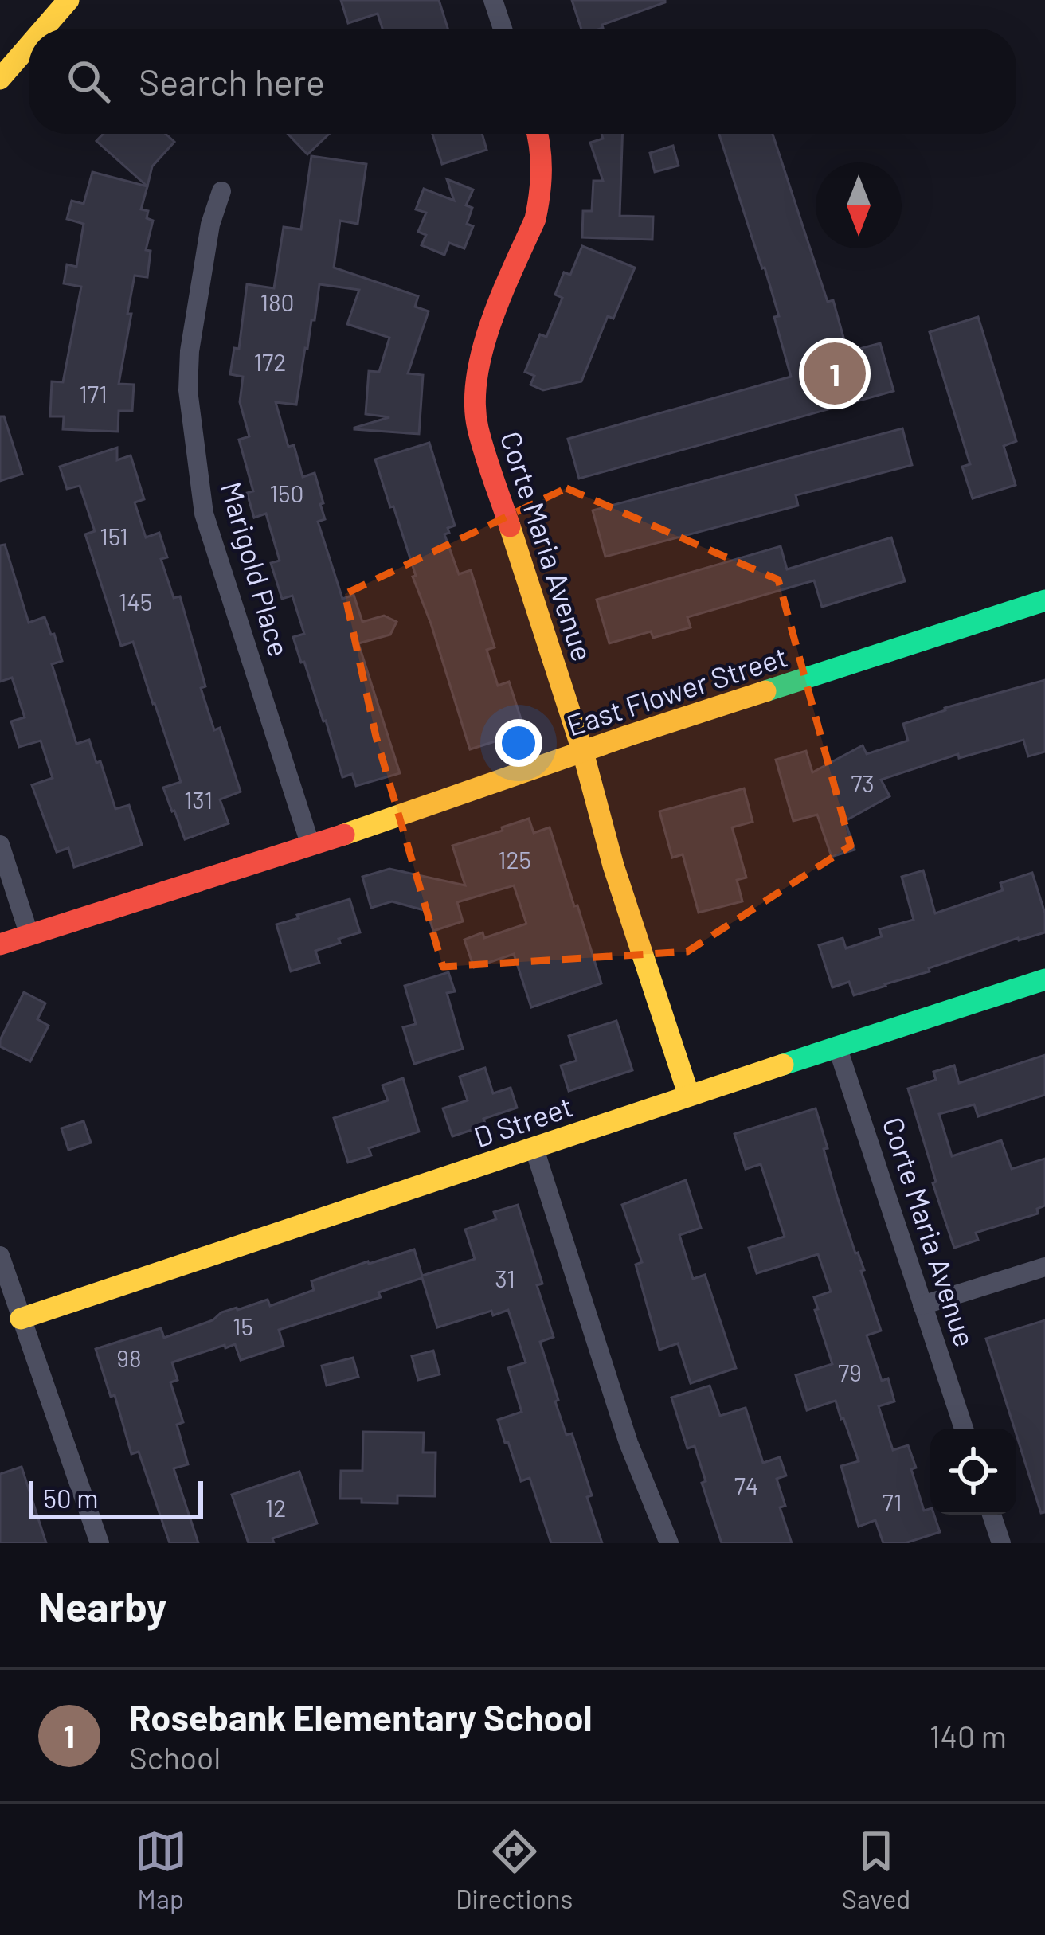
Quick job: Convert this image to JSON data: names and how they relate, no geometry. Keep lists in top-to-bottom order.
{
  "streets": {
    "street": [
      "Corte Maria Avenue",
      "Marigold Place",
      "East Flower Street",
      "D Street"
    ]
  },
  "crossings": [
    ["Corte Maria Avenue", "East Flower Street"],
    ["Corte Maria Avenue", "D Street"],
    ["Marigold Place", "East Flower Street"]
  ],
  "house_numbers": [
    "180",
    "172",
    "171",
    "150",
    "151",
    "145",
    "73",
    "131",
    "125",
    "31",
    "15",
    "98",
    "79",
    "74",
    "71",
    "12"
  ],
  "scale_bar": "50 m",
  "north": "bottom",
  "page": {
    "search": "Search here",
    "pins": "1",
    "scale": "50 m",
    "heading": "Nearby",
    "list": [
      {
        "mark": "1",
        "name": "Rosebank Elementary School",
        "note": "School",
        "value": "140 m"
      }
    ],
    "nav": ["Map", "Directions", "Saved"]
  }
}
